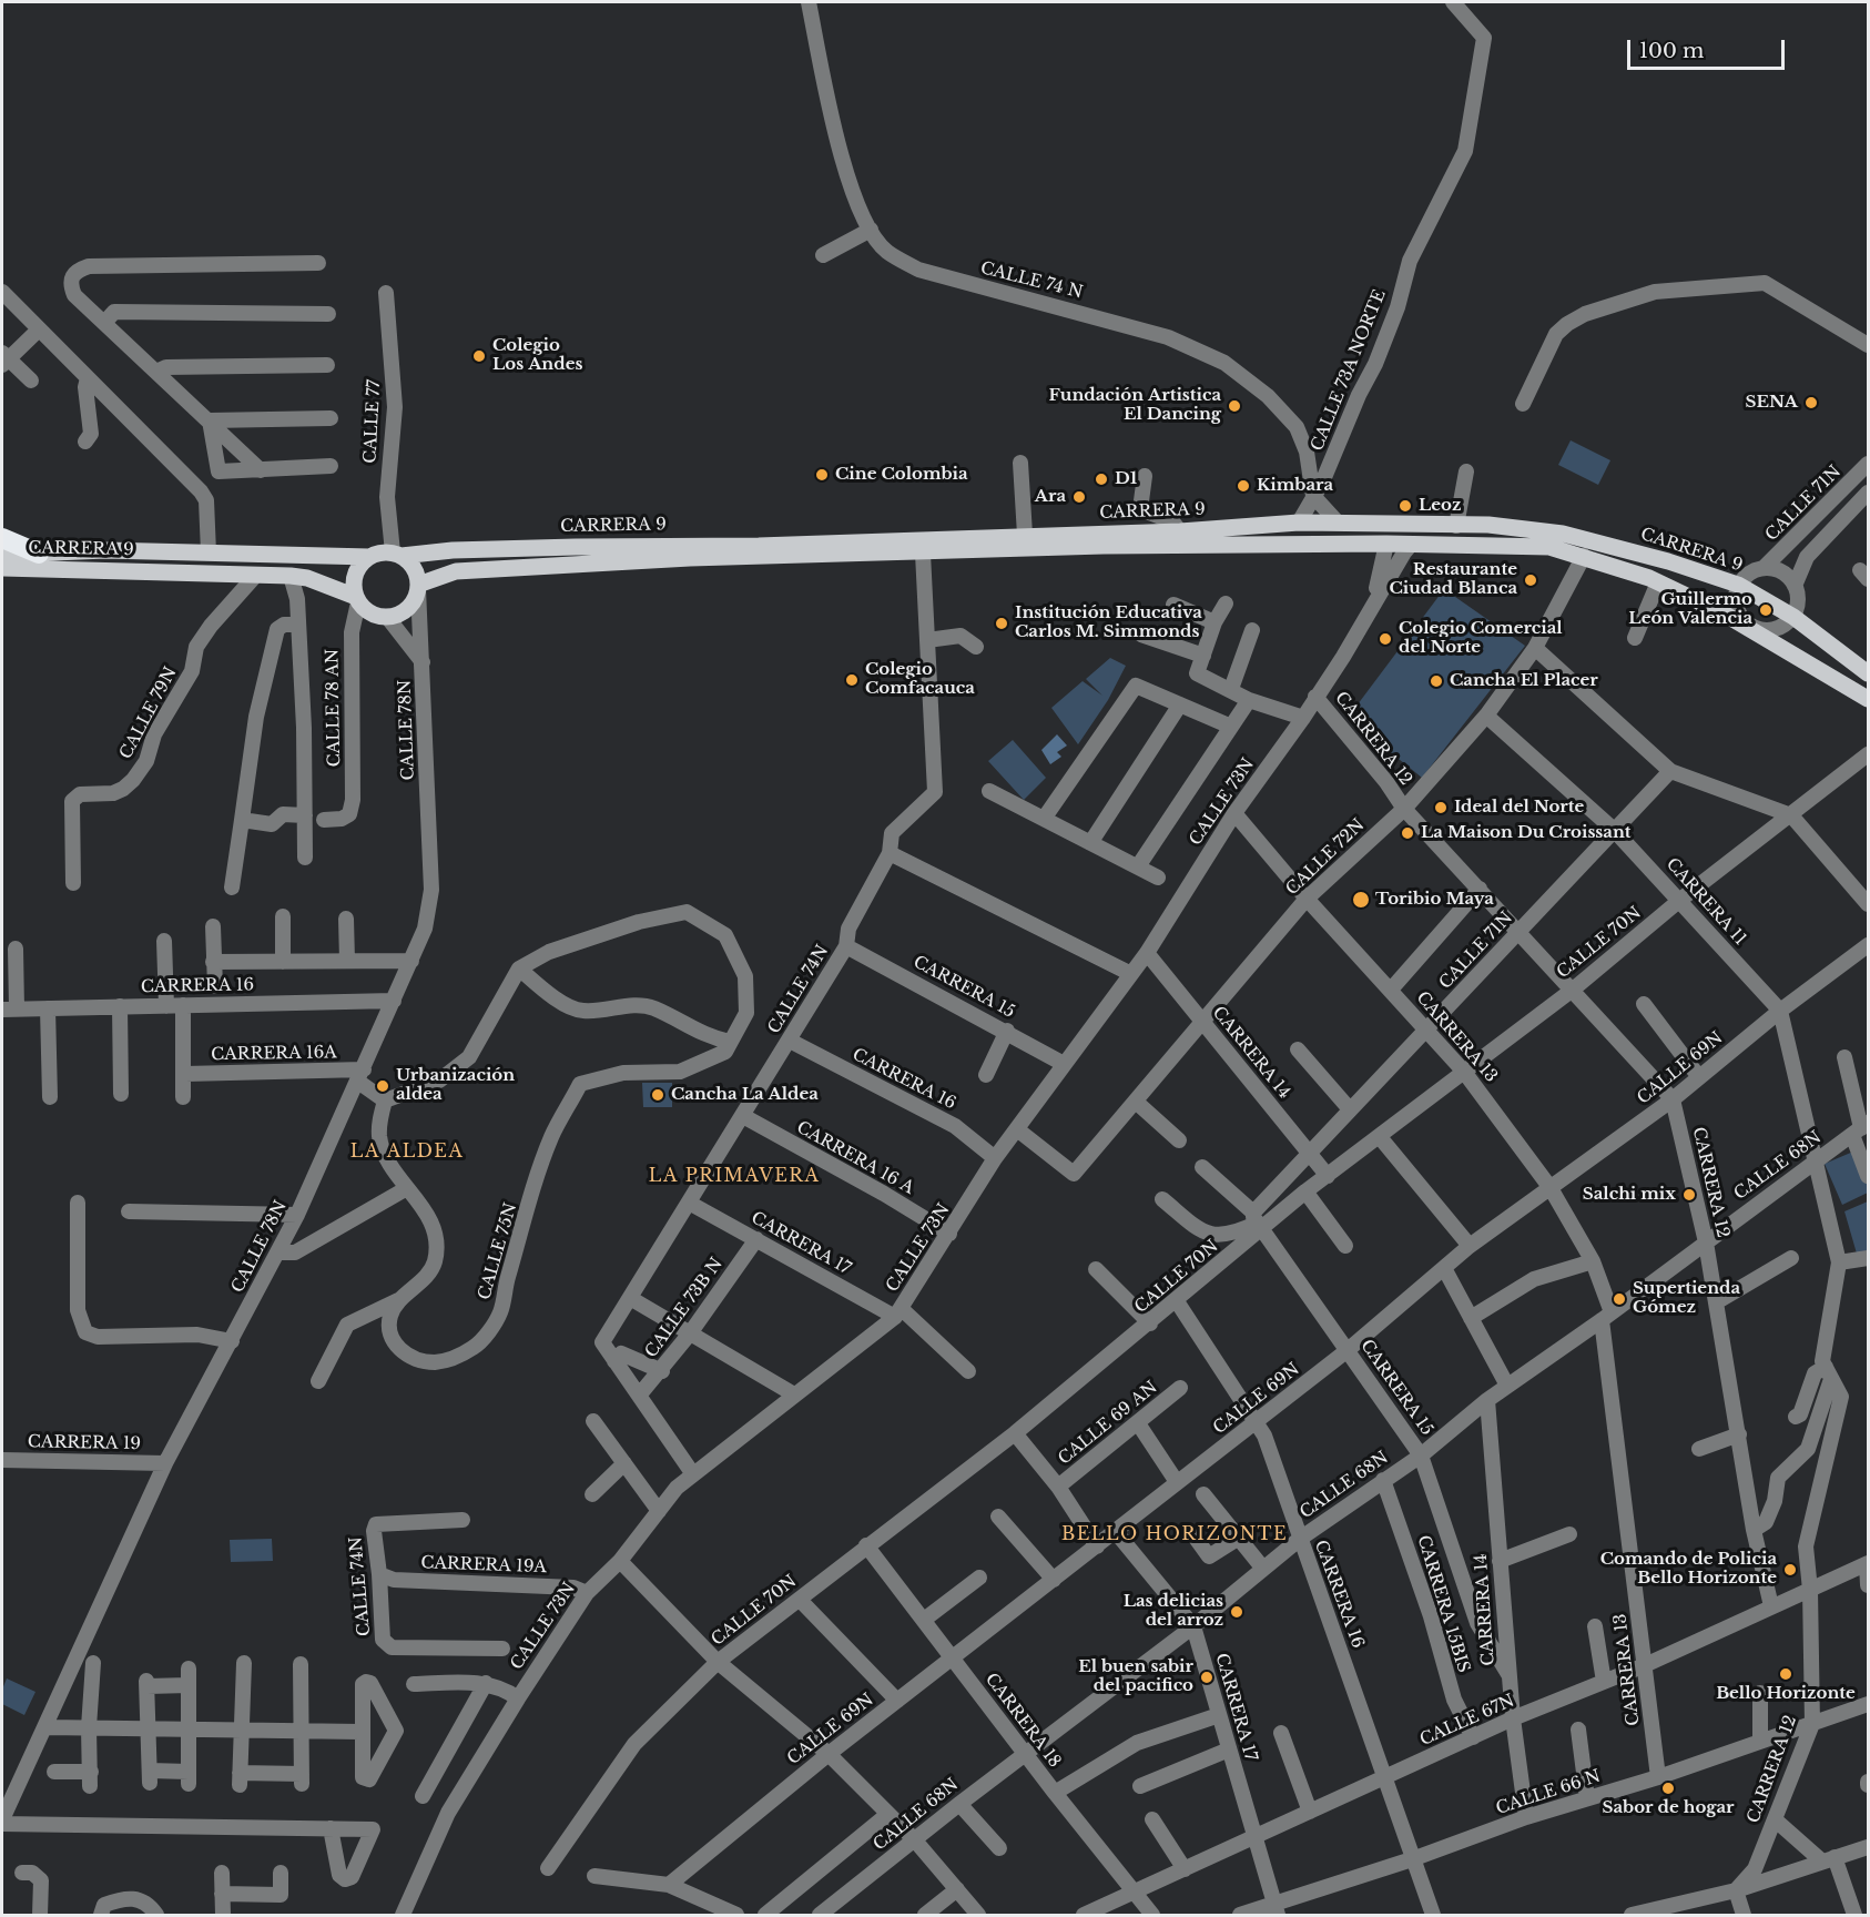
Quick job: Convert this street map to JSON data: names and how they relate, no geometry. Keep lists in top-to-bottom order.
{
  "streets": {
    "main road": ["CARRERA 9"],
    "street": [
      "CALLE 74 N",
      "CALLE 73A NORTE",
      "CALLE 77",
      "CALLE 71N",
      "CALLE 78 AN",
      "CALLE 79N",
      "CALLE 78N",
      "CARRERA 12",
      "CALLE 73N",
      "CALLE 72N",
      "CARRERA 11",
      "CALLE 70N",
      "CARRERA 16",
      "CARRERA 15",
      "CALLE 74N",
      "CARRERA 13",
      "CARRERA 14",
      "CARRERA 16A",
      "CALLE 69N",
      "CARRERA 16 A",
      "CALLE 68N",
      "CARRERA 17",
      "CALLE 75N",
      "CALLE 73B N",
      "CALLE 69 AN",
      "CARRERA 19",
      "CARRERA 19A",
      "CARRERA 15BIS",
      "CARRERA 18",
      "CALLE 67N",
      "CALLE 66 N"
    ]
  },
  "crossings": [
    ["CALLE 74 N", "CALLE 73A NORTE"],
    ["CALLE 77", "CARRERA 9"],
    ["CALLE 77", "CALLE 78 AN"],
    ["CALLE 77", "CALLE 78N"],
    ["CALLE 71N", "CARRERA 9"],
    ["CALLE 71N", "CARRERA 12"],
    ["CALLE 71N", "CARRERA 11"],
    ["CALLE 71N", "CALLE 70N"],
    ["CALLE 71N", "CARRERA 15"],
    ["CALLE 71N", "CARRERA 13"],
    ["CALLE 71N", "CARRERA 14"],
    ["CARRERA 9", "CALLE 78 AN"],
    ["CARRERA 9", "CALLE 79N"],
    ["CARRERA 9", "CALLE 78N"],
    ["CARRERA 9", "CALLE 73N"],
    ["CARRERA 9", "CALLE 72N"],
    ["CARRERA 9", "CALLE 74N"],
    ["CALLE 78 AN", "CALLE 78N"],
    ["CALLE 78N", "CARRERA 16"],
    ["CALLE 78N", "CARRERA 16A"],
    ["CALLE 78N", "CARRERA 19"],
    ["CARRERA 12", "CALLE 73N"],
    ["CARRERA 12", "CALLE 72N"],
    ["CARRERA 12", "CARRERA 11"],
    ["CARRERA 12", "CALLE 70N"],
    ["CARRERA 12", "CALLE 69N"],
    ["CARRERA 12", "CALLE 68N"],
    ["CARRERA 12", "CALLE 67N"],
    ["CARRERA 12", "CALLE 66 N"],
    ["CALLE 73N", "CALLE 72N"],
    ["CALLE 73N", "CARRERA 16"],
    ["CALLE 73N", "CARRERA 15"],
    ["CALLE 73N", "CARRERA 13"],
    ["CALLE 73N", "CARRERA 14"],
    ["CALLE 73N", "CARRERA 16 A"],
    ["CALLE 73N", "CARRERA 17"],
    ["CALLE 73N", "CARRERA 19A"],
    ["CALLE 72N", "CARRERA 11"],
    ["CALLE 72N", "CARRERA 13"],
    ["CALLE 72N", "CARRERA 14"],
    ["CARRERA 11", "CALLE 70N"],
    ["CARRERA 11", "CALLE 69N"],
    ["CARRERA 11", "CALLE 68N"],
    ["CALLE 70N", "CARRERA 16"],
    ["CALLE 70N", "CARRERA 15"],
    ["CALLE 70N", "CARRERA 13"],
    ["CALLE 70N", "CARRERA 14"],
    ["CALLE 70N", "CARRERA 18"],
    ["CARRERA 16", "CALLE 74N"],
    ["CARRERA 16", "CALLE 69N"],
    ["CARRERA 16", "CALLE 68N"],
    ["CARRERA 16", "CALLE 67N"],
    ["CARRERA 16", "CALLE 66 N"],
    ["CARRERA 15", "CALLE 74N"],
    ["CARRERA 15", "CARRERA 14"],
    ["CARRERA 15", "CALLE 69N"],
    ["CARRERA 15", "CALLE 68N"],
    ["CALLE 74N", "CARRERA 16 A"],
    ["CALLE 74N", "CARRERA 17"],
    ["CALLE 74N", "CARRERA 19A"],
    ["CARRERA 13", "CALLE 69N"],
    ["CARRERA 13", "CALLE 68N"],
    ["CARRERA 13", "CALLE 67N"],
    ["CARRERA 13", "CALLE 66 N"],
    ["CARRERA 14", "CALLE 68N"],
    ["CARRERA 14", "CALLE 67N"],
    ["CARRERA 14", "CALLE 66 N"],
    ["CALLE 69N", "CARRERA 17"],
    ["CALLE 69N", "CARRERA 18"],
    ["CALLE 68N", "CARRERA 17"],
    ["CALLE 68N", "CARRERA 15BIS"],
    ["CALLE 68N", "CARRERA 18"],
    ["CARRERA 17", "CALLE 73B N"],
    ["CARRERA 17", "CALLE 67N"],
    ["CARRERA 17", "CALLE 66 N"],
    ["CARRERA 15BIS", "CALLE 67N"],
    ["CARRERA 18", "CALLE 67N"]
  ],
  "districts": ["LA ALDEA", "LA PRIMAVERA", "BELLO HORIZONTE"],
  "places": [
    "Colegio Los Andes",
    "SENA",
    "Fundación Artistica El Dancing",
    "Cine Colombia",
    "D1",
    "Kimbara",
    "Ara",
    "Leoz",
    "Restaurante Ciudad Blanca",
    "Guillermo León Valencia",
    "Institución Educativa Carlos M. Simmonds",
    "Colegio Comercial del Norte",
    "Colegio Comfacauca",
    "Cancha El Placer",
    "Ideal del Norte",
    "La Maison Du Croissant",
    "Toribio Maya",
    "Urbanización aldea",
    "Cancha La Aldea",
    "Salchi mix",
    "Supertienda Gómez",
    "Comando de Policia Bello Horizonte",
    "Las delicias del arroz",
    "Bello Horizonte",
    "El buen sabir del pacifico",
    "Sabor de hogar"
  ],
  "scale_bar": "100 m"
}
